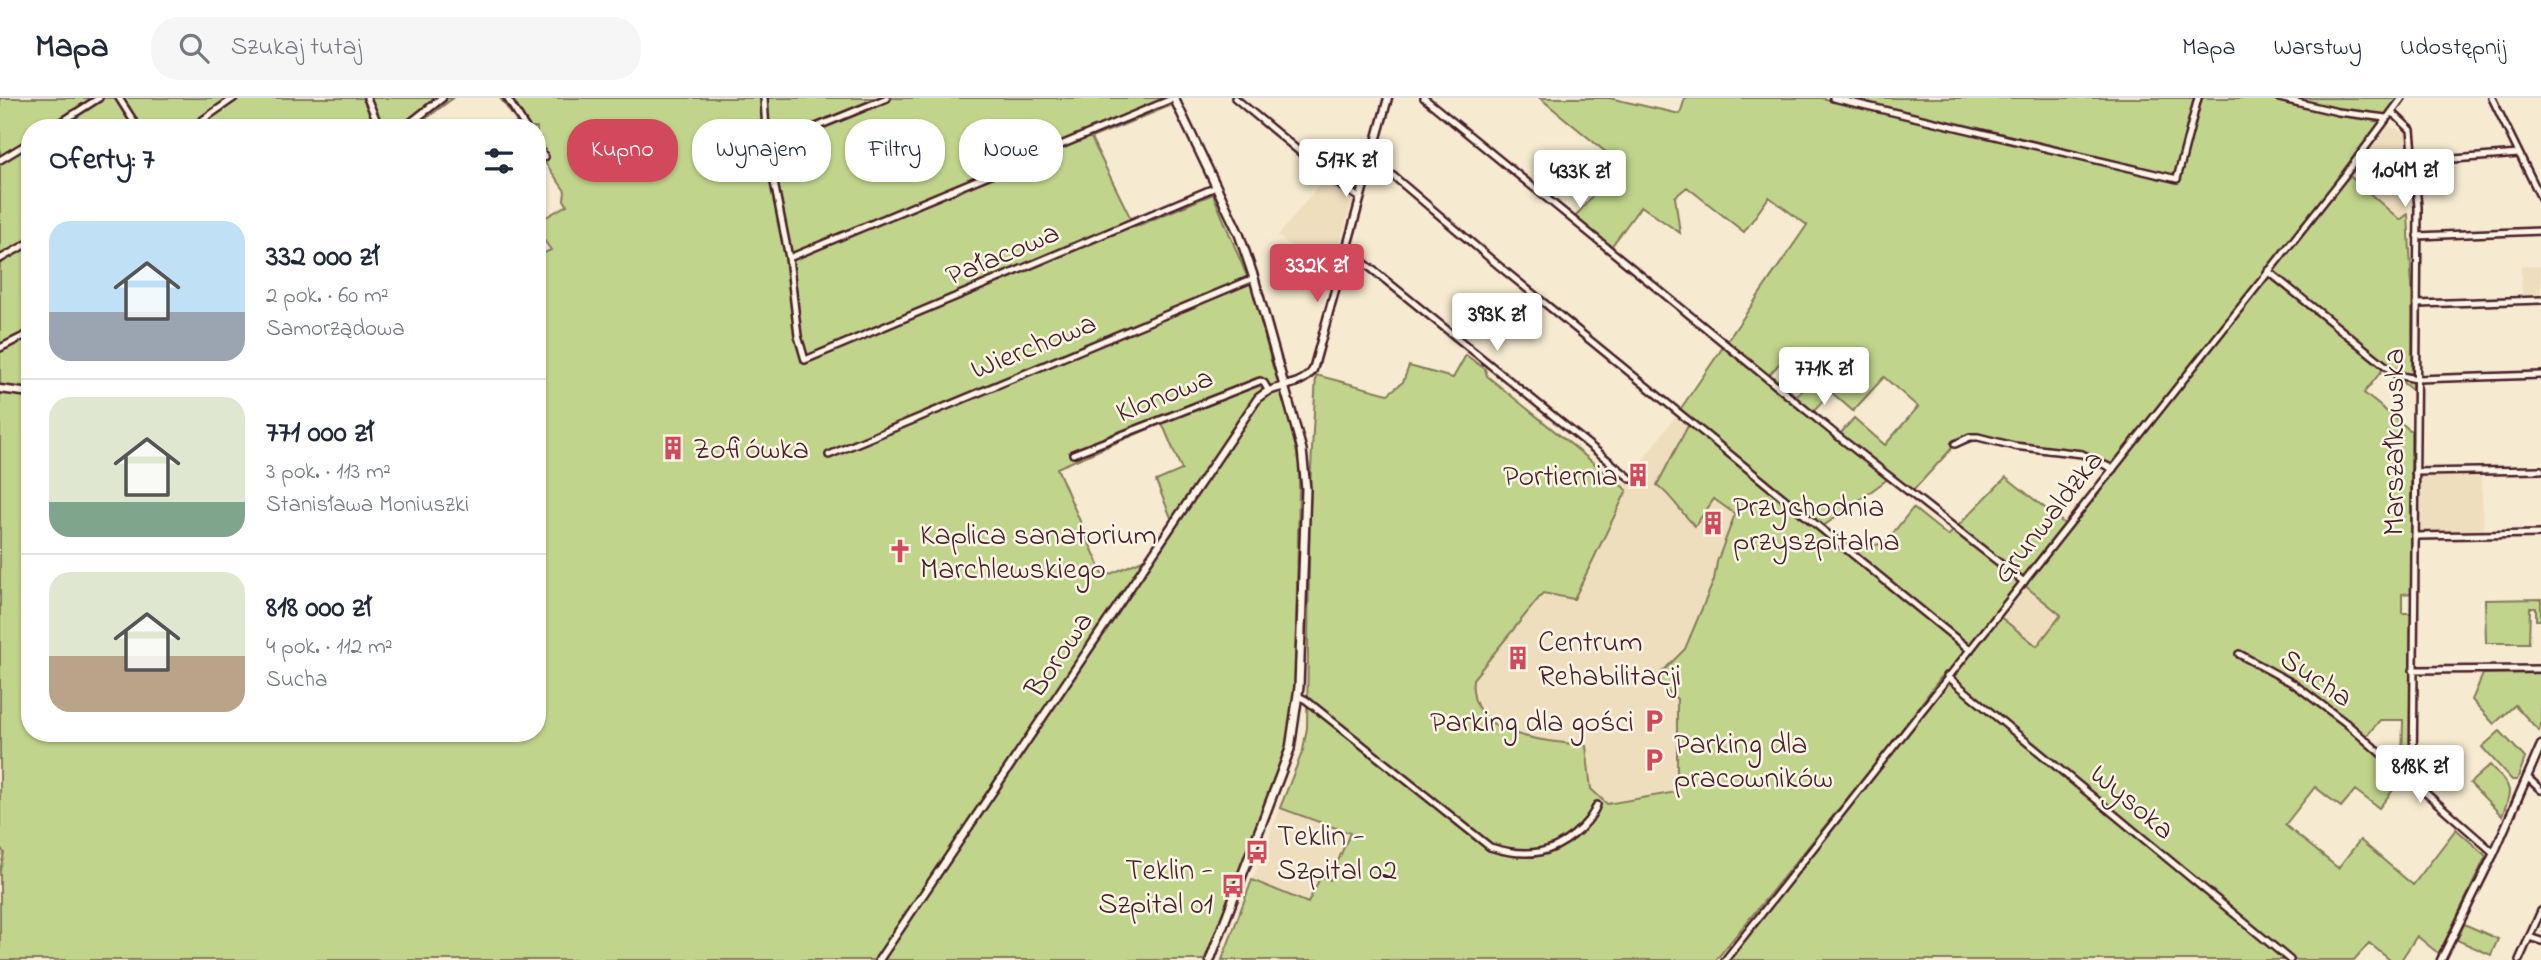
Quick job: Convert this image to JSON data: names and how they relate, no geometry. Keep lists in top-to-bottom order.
{
  "streets": {
    "street": [
      "Pałacowa",
      "Wierchowa",
      "Klonowa",
      "Marszałkowska",
      "Grunwaldzka",
      "Borowa",
      "Sucha",
      "Wysoka"
    ]
  },
  "crossings": [
    ["Klonowa", "Borowa"],
    ["Marszałkowska", "Grunwaldzka"],
    ["Marszałkowska", "Sucha"],
    ["Grunwaldzka", "Wysoka"]
  ],
  "places": {
    "building": [
      "Zofiówka",
      "Portiernia",
      "Przychodnia przyszpitalna",
      "Centrum Rehabilitacji"
    ],
    "church": ["Kaplica sanatorium Marchlewskiego"],
    "parking": ["Parking dla gości", "Parking dla pracowników"],
    "bus stop": ["Teklin - Szpital 02", "Teklin - Szpital 01"]
  },
  "page": {
    "header": "Mapa",
    "search": "Szukaj tutaj",
    "nav": ["Mapa", "Warstwy", "Udostępnij"],
    "chip": [
      "Kupno",
      "Wynajem",
      "Filtry",
      "Nowe"
    ],
    "heading": "Oferty: 7",
    "price": [
      "517K zł",
      "1.04M zł",
      "433K zł",
      "332K zł",
      "393K zł",
      "771K zł",
      "818K zł"
    ],
    "list": [
      {
        "name": "332 000 zł",
        "note": "2 pok. · 60 m² · Samorządowa"
      },
      {
        "name": "771 000 zł",
        "note": "3 pok. · 113 m² · Stanisława Moniuszki"
      },
      {
        "name": "818 000 zł",
        "note": "4 pok. · 112 m² · Sucha"
      }
    ]
  }
}
